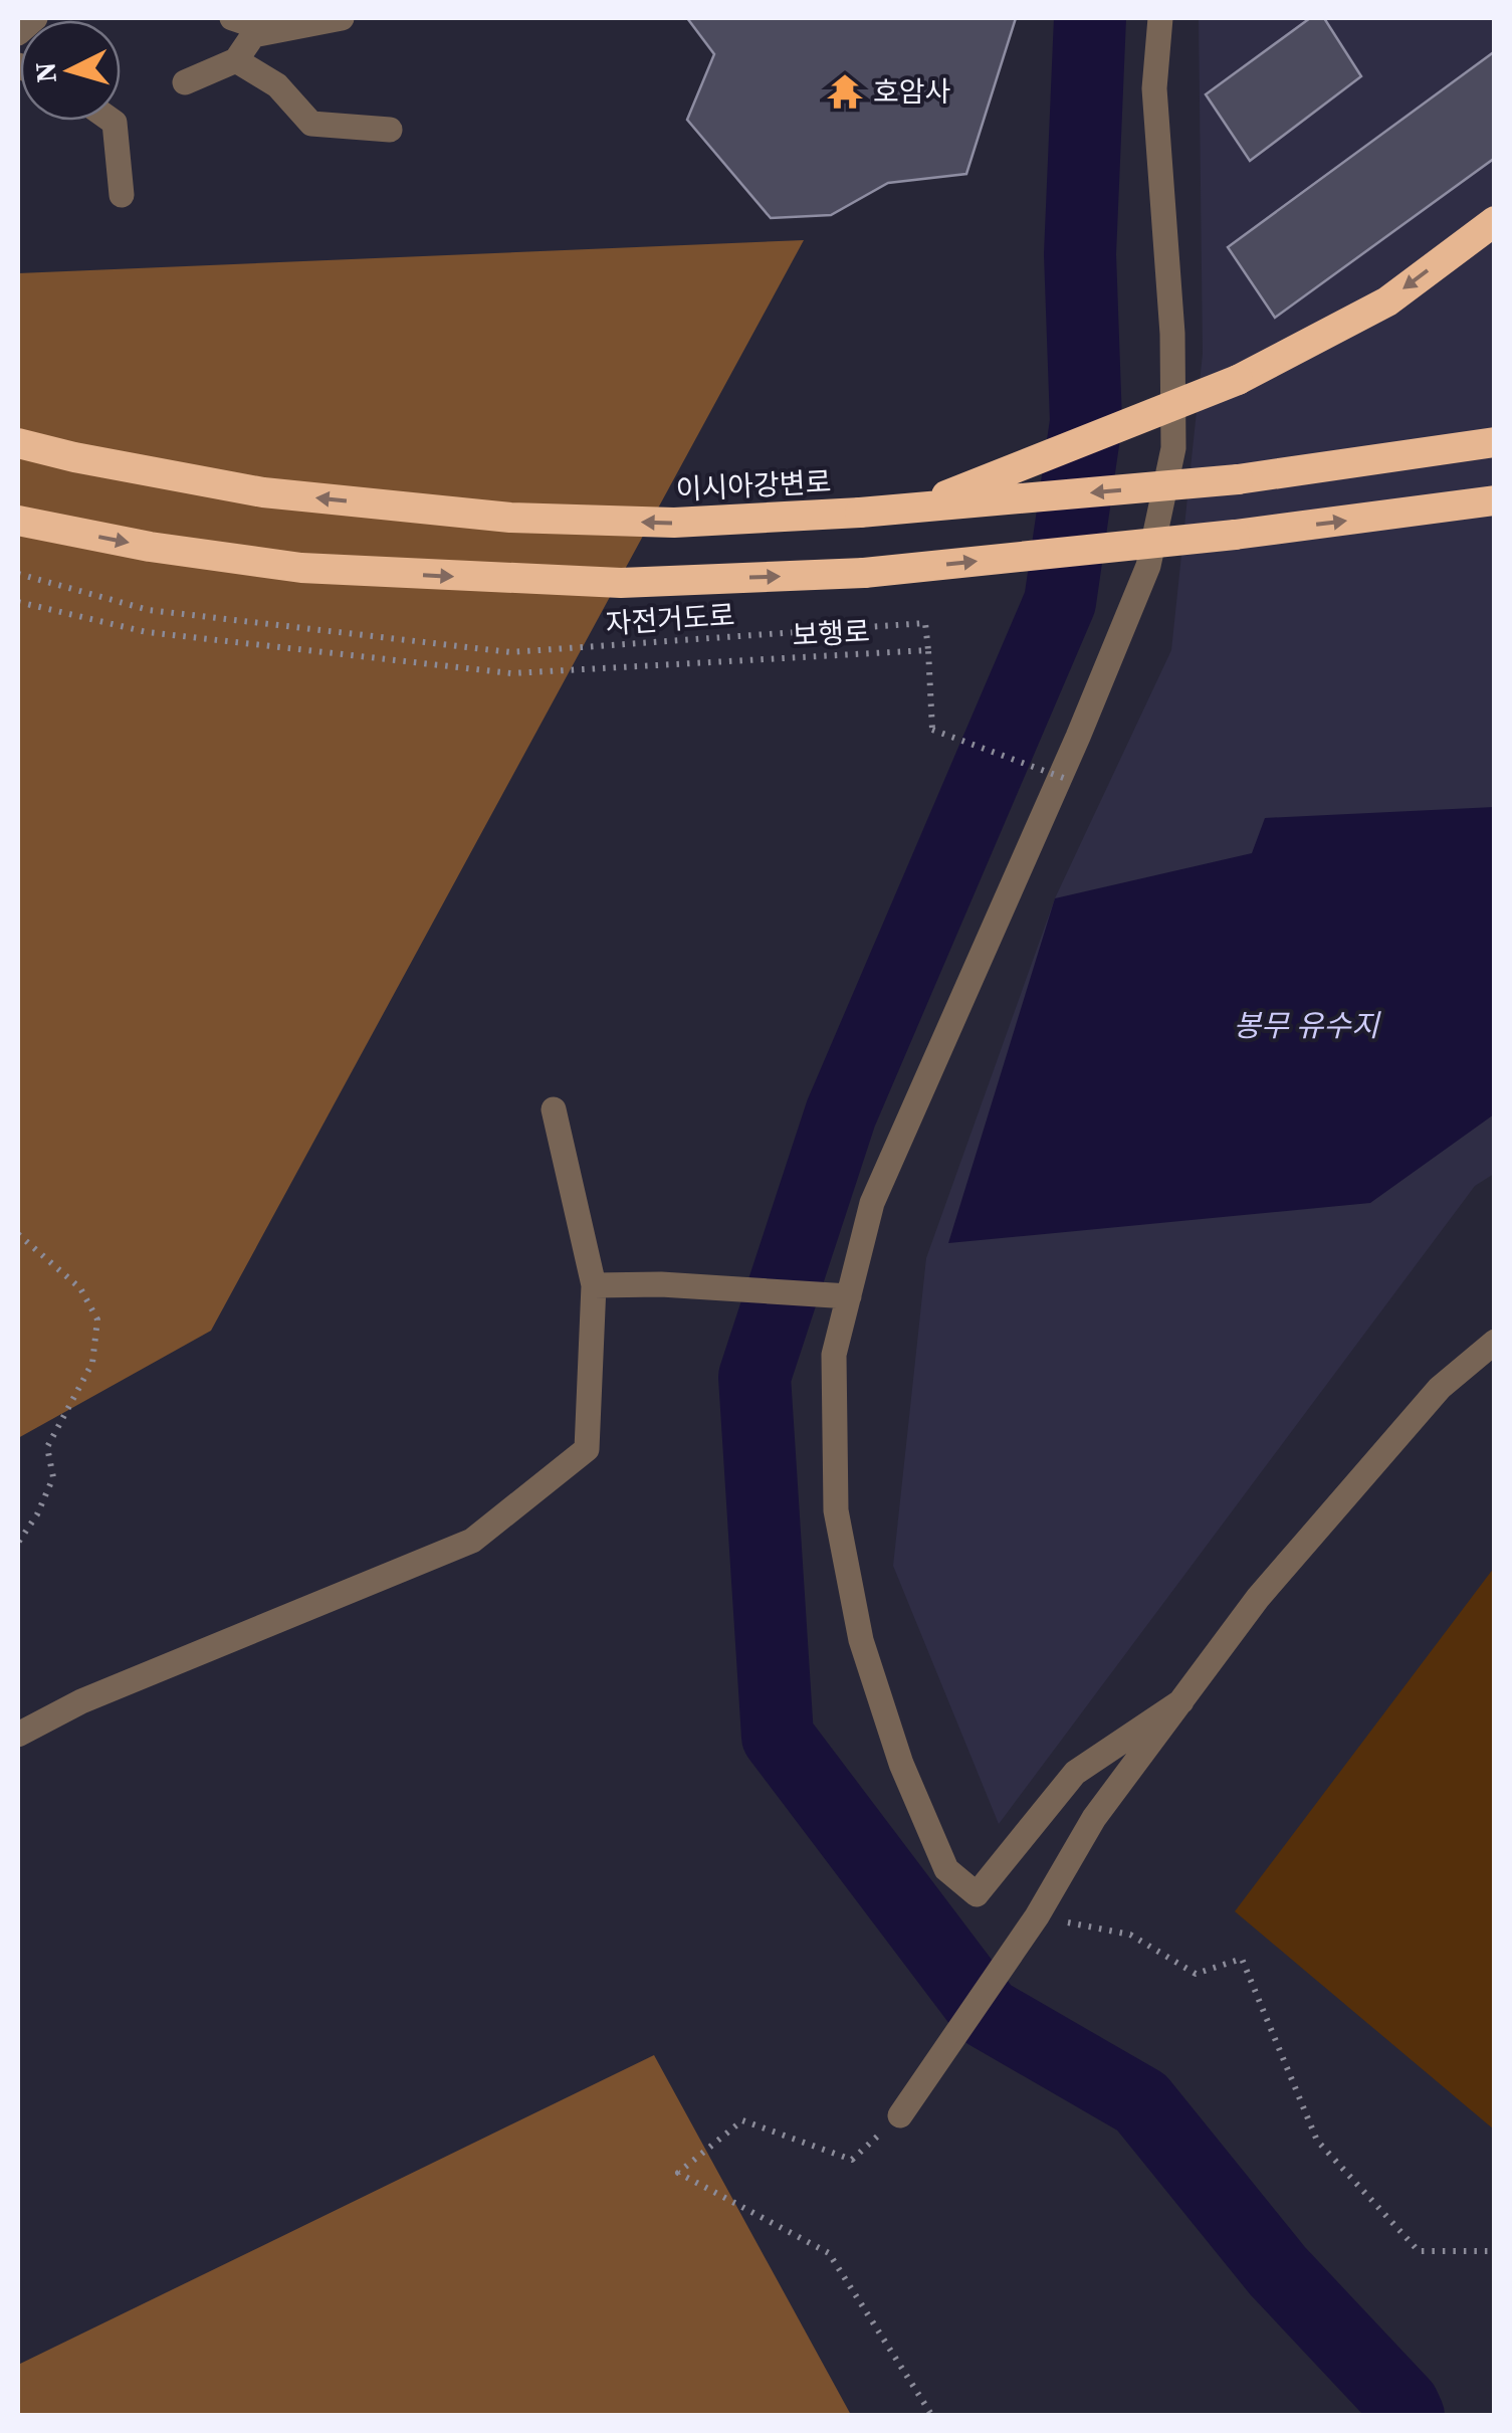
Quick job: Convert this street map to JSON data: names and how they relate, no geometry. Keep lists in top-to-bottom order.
{
  "streets": {
    "highway": ["이시아강변로"],
    "path": ["자전거도로", "보행로"]
  },
  "crossings": [
    ["자전거도로", "보행로"]
  ],
  "water": ["봉무 유수지"],
  "places": {
    "temple": ["호암사"]
  },
  "north": "left"
}
